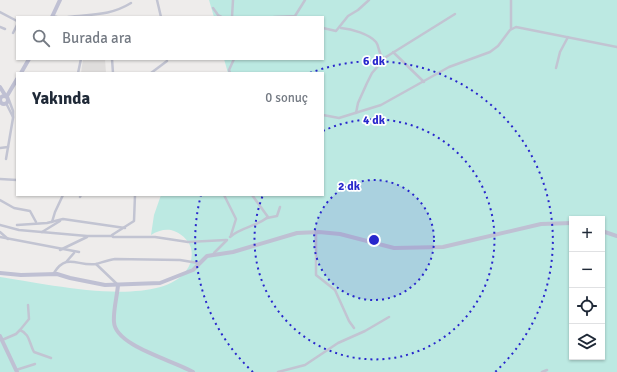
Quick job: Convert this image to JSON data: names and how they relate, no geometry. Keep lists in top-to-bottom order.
{
  "page": {
    "search": "Burada ara",
    "heading": ["Yakında", "0 sonuç"],
    "map_buttons": ["+", "−"]
  },
  "rings": ["6 dk", "4 dk", "2 dk"]
}
